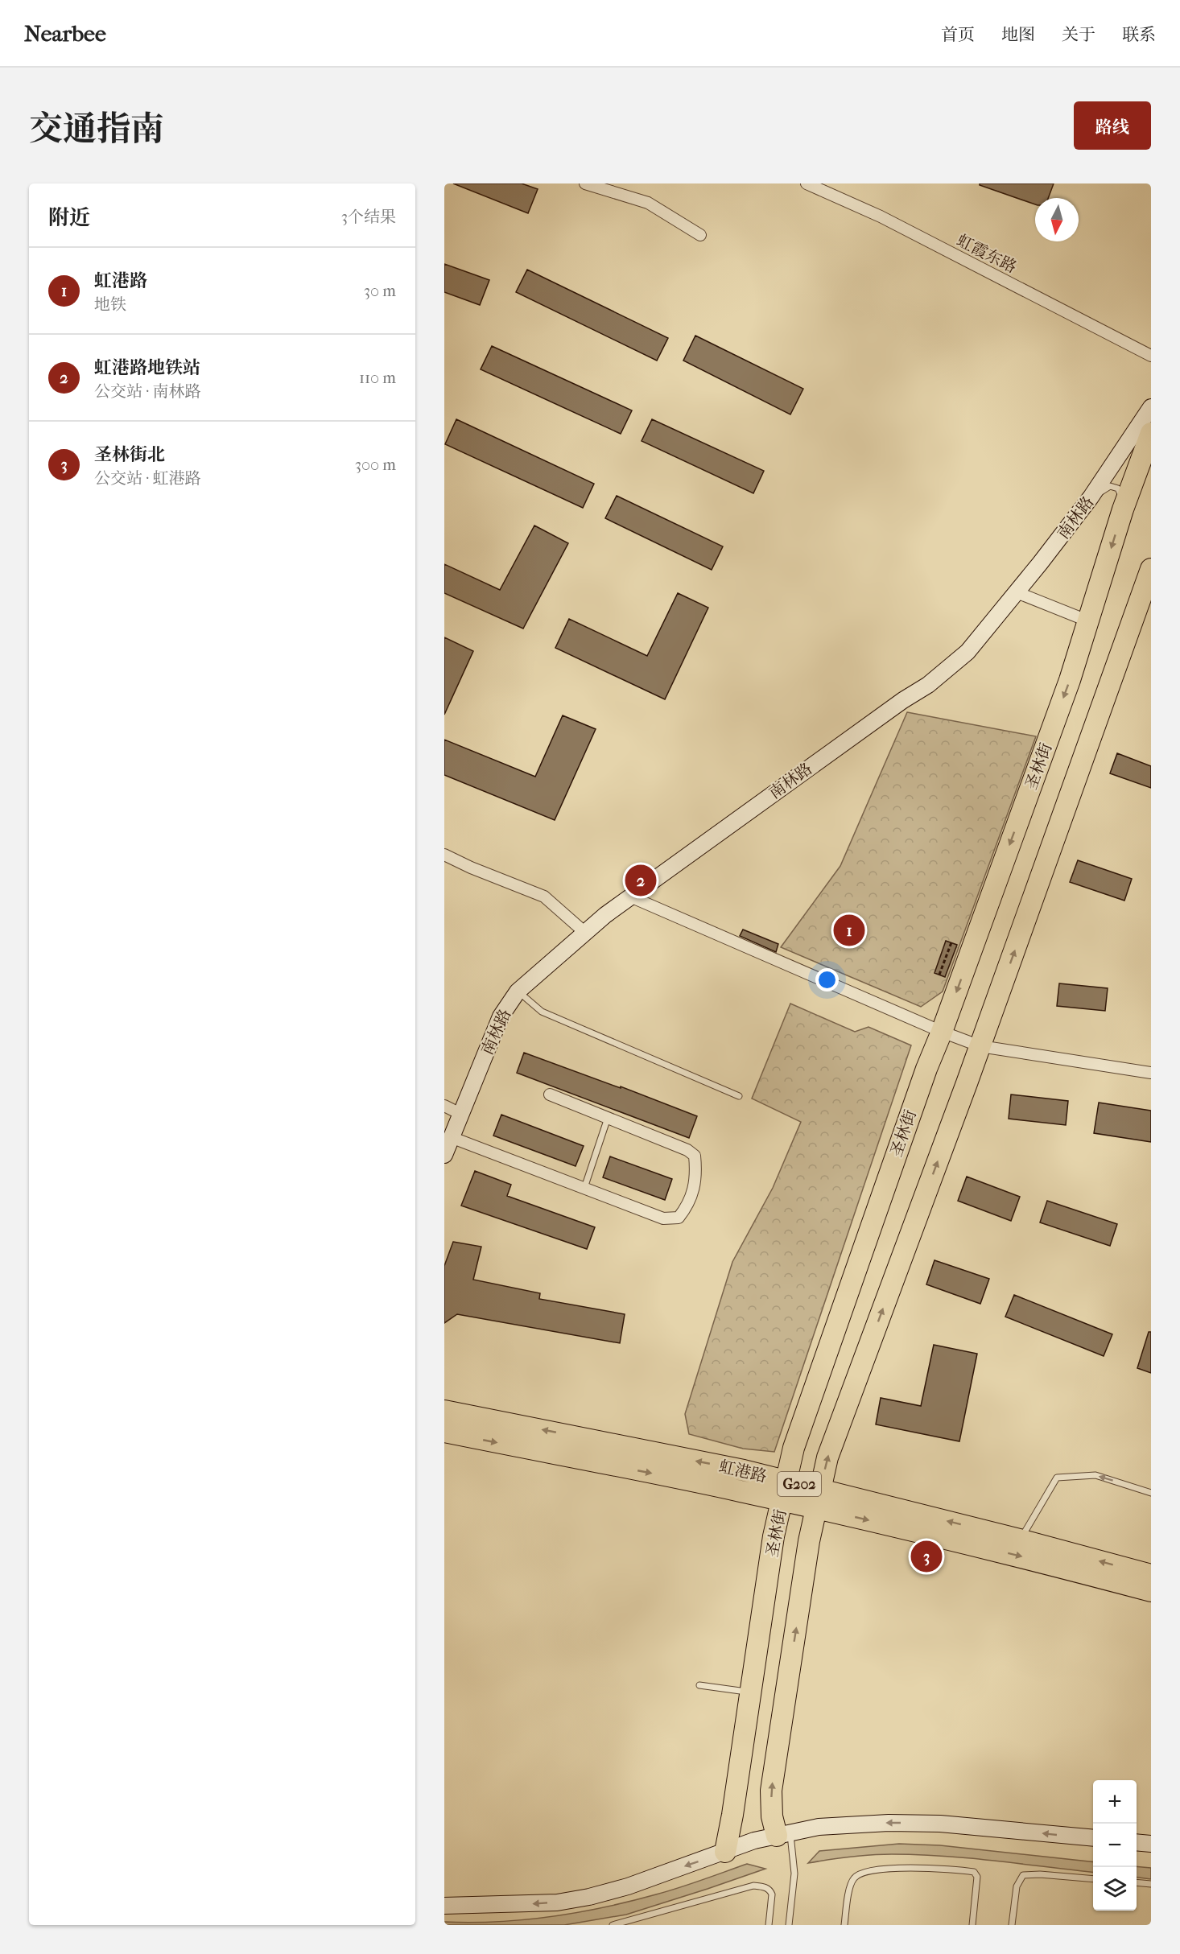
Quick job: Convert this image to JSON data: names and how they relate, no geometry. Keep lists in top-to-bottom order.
{
  "streets": {
    "highway": ["圣林街", "虹港路", "G202"],
    "street": ["虹霞东路", "南林路"]
  },
  "crossings": [
    ["圣林街", "虹港路"]
  ],
  "north": "bottom",
  "page": {
    "header": "Nearbee",
    "nav": [
      "首页",
      "地图",
      "关于",
      "联系"
    ],
    "title": "交通指南",
    "buttons": "路线",
    "heading": ["附近", "3个结果"],
    "list": [
      {
        "mark": "1",
        "name": "虹港路",
        "note": "地铁",
        "value": "30 m"
      },
      {
        "mark": "2",
        "name": "虹港路地铁站",
        "note": "公交站 · 南林路",
        "value": "110 m"
      },
      {
        "mark": "3",
        "name": "圣林街北",
        "note": "公交站 · 虹港路",
        "value": "300 m"
      }
    ],
    "pins": ["2", "1", "3"],
    "map_buttons": ["+", "−"]
  }
}
